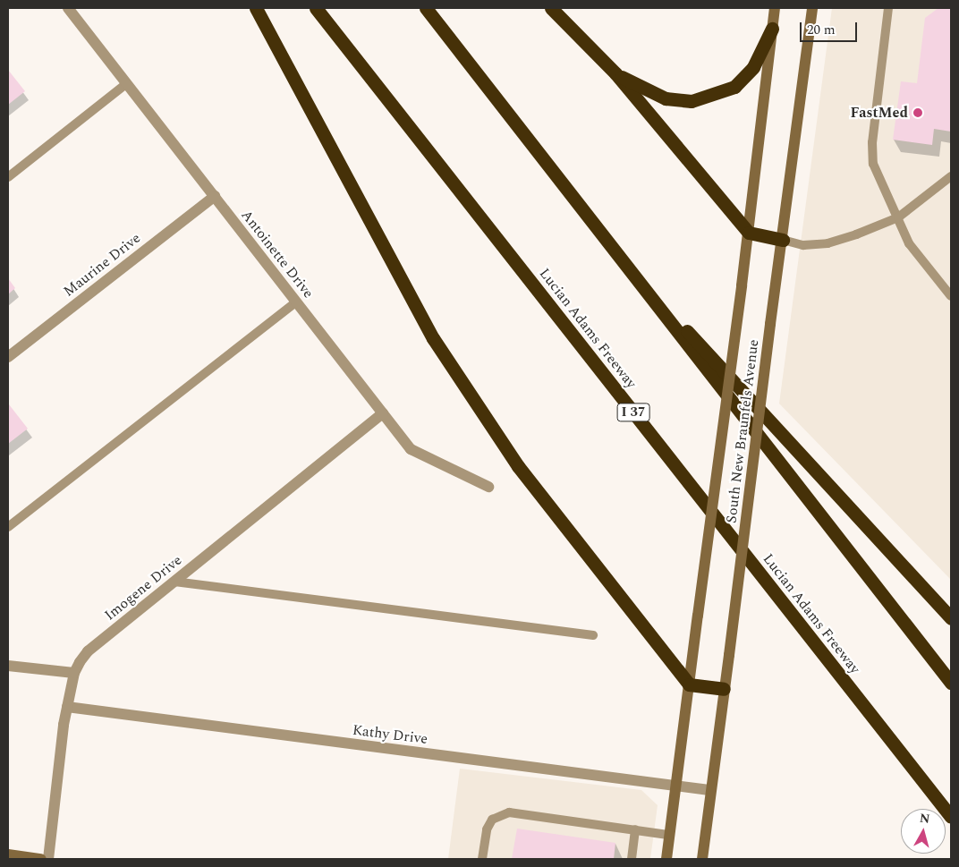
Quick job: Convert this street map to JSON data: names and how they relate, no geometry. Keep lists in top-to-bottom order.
{
  "streets": {
    "highway": ["Lucian Adams Freeway", "I 37"],
    "main road": ["South New Braunfels Avenue"],
    "street": [
      "Antoinette Drive",
      "Maurine Drive",
      "Imogene Drive",
      "Kathy Drive"
    ]
  },
  "crossings": [
    ["Antoinette Drive", "Maurine Drive"],
    ["Antoinette Drive", "Imogene Drive"],
    ["South New Braunfels Avenue", "Kathy Drive"],
    ["Imogene Drive", "Kathy Drive"]
  ],
  "places": ["FastMed"],
  "scale_bar": "20 m",
  "north": "top"
}
